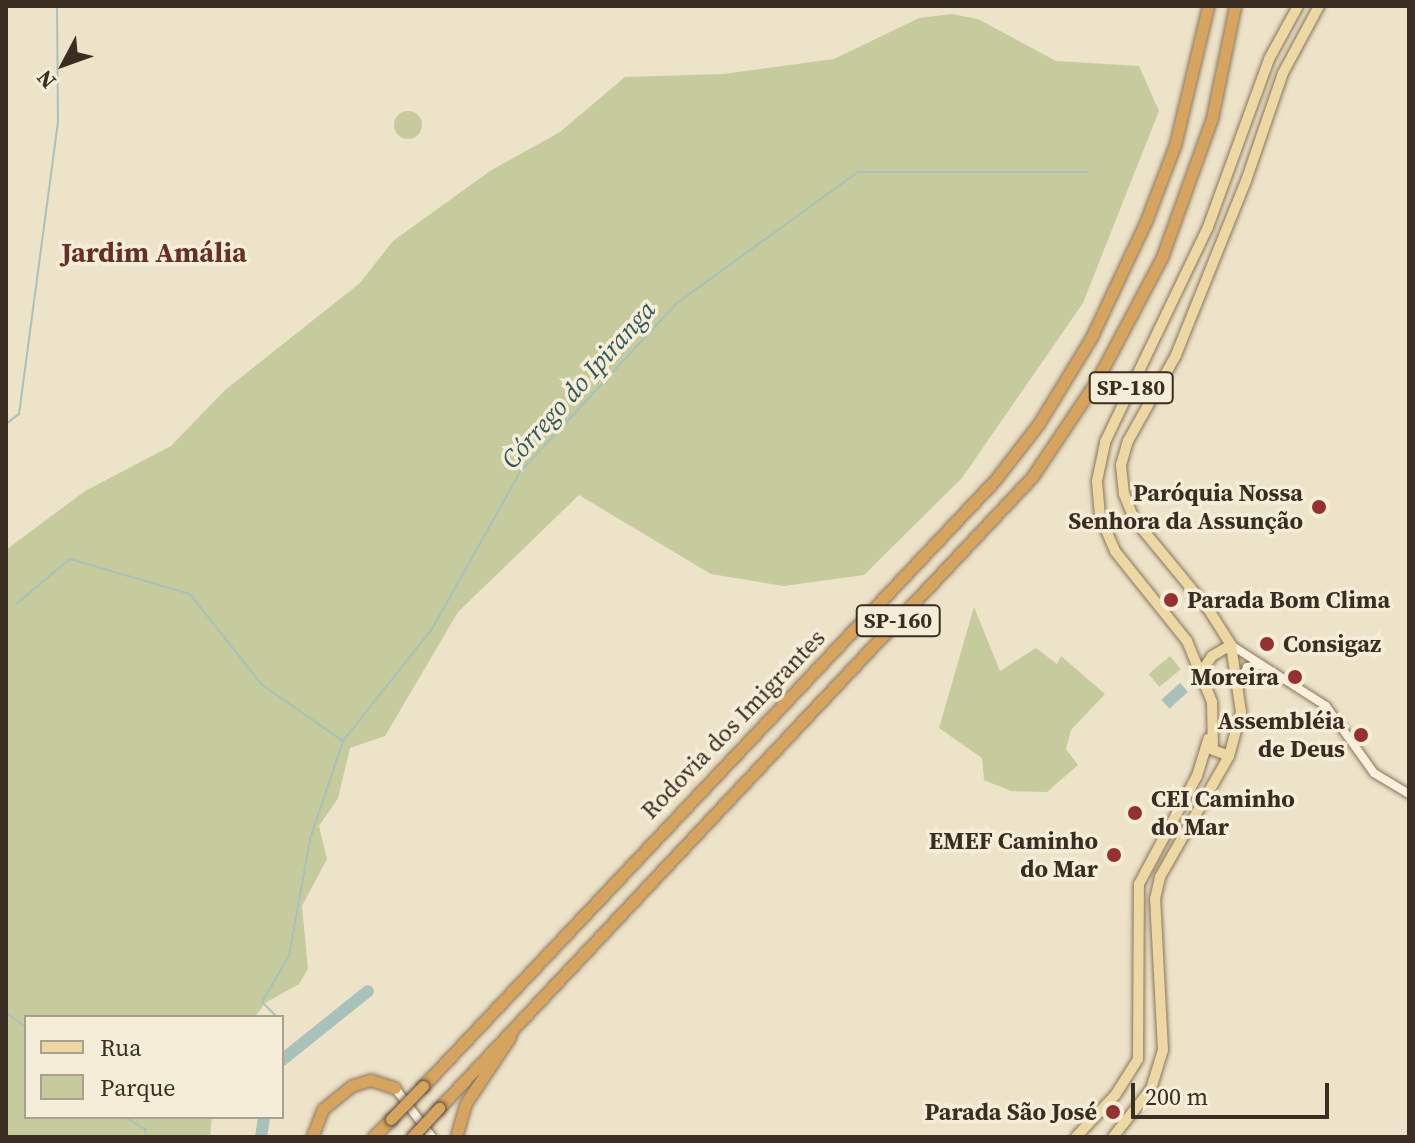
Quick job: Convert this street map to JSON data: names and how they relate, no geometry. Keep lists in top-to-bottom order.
{
  "streets": {
    "highway": ["SP-160", "Rodovia dos Imigrantes"],
    "main road": ["SP-180"]
  },
  "districts": ["Jardim Amália"],
  "water": ["Córrego do Ipiranga"],
  "places": [
    "Paróquia Nossa Senhora da Assunção",
    "Parada Bom Clima",
    "Consigaz",
    "Moreira",
    "Assembléia de Deus",
    "CEI Caminho do Mar",
    "EMEF Caminho do Mar",
    "Parada São José"
  ],
  "legend": ["Rua", "Parque"],
  "scale_bar": "200 m",
  "north": "bottom left"
}
